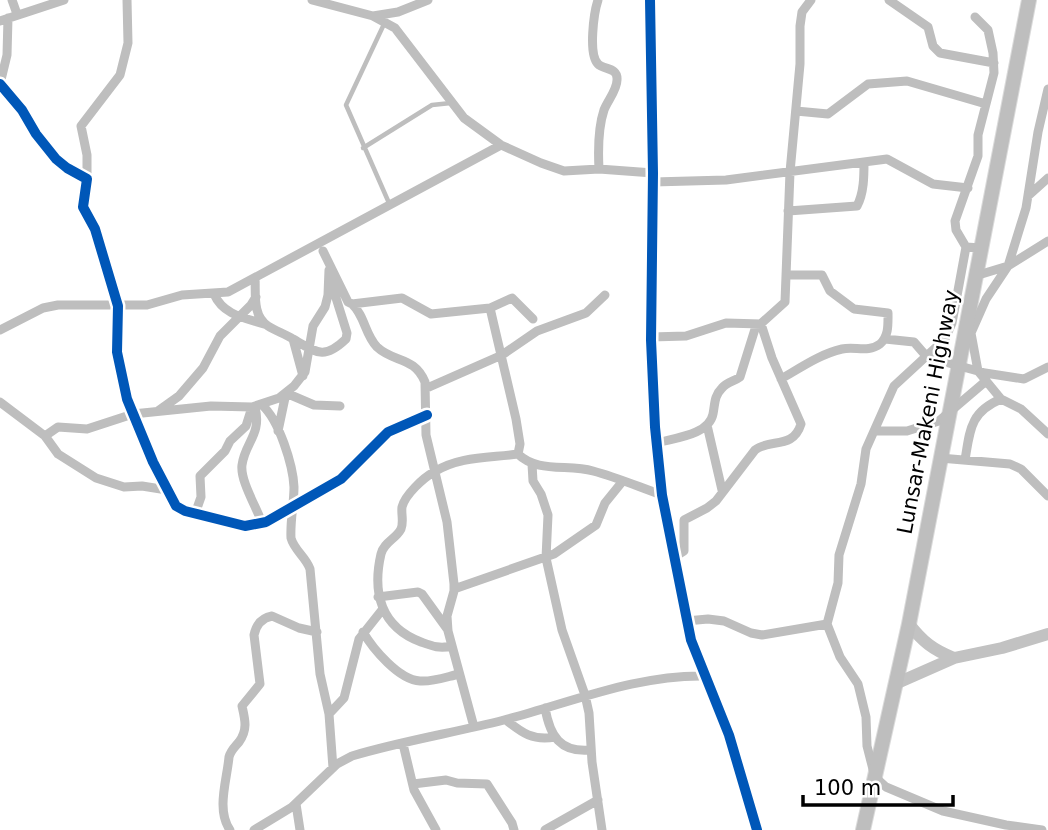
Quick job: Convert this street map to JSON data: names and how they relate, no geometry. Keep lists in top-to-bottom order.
{
  "streets": {
    "main road": ["Lunsar-Makeni Highway"]
  },
  "scale_bar": "100 m"
}
